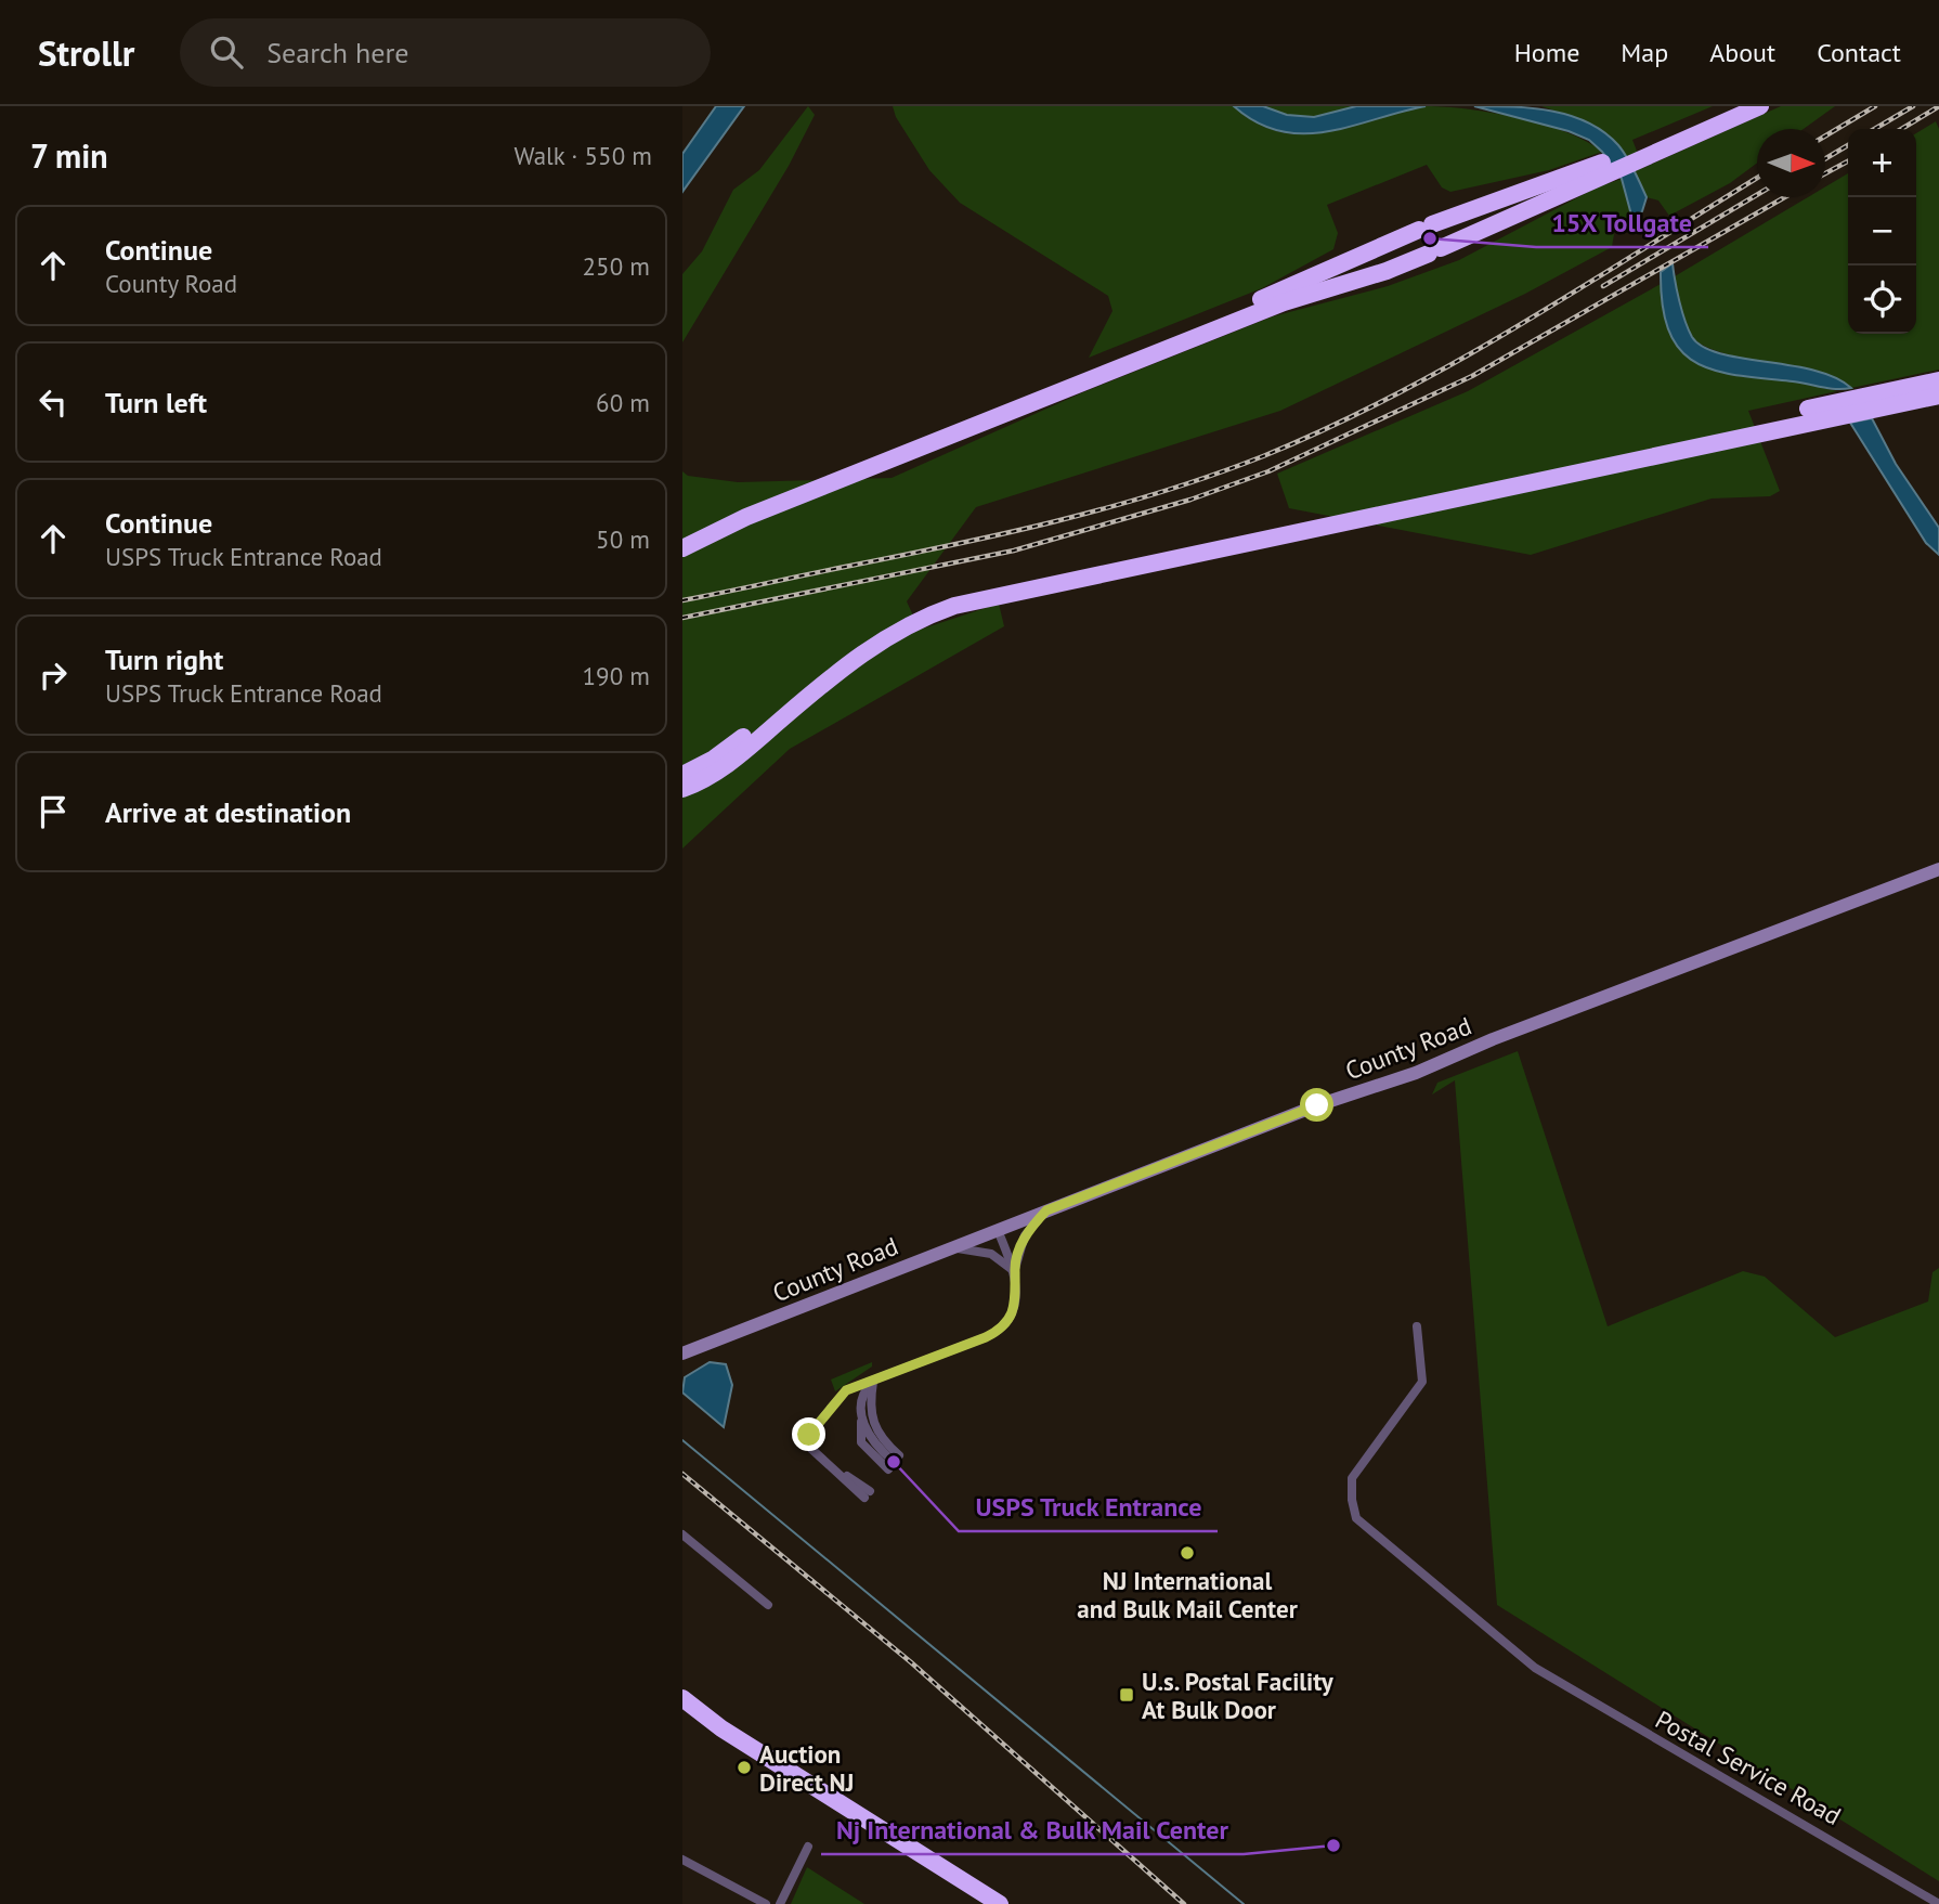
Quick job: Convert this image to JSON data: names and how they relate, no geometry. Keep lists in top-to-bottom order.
{
  "streets": {
    "main road": ["County Road"],
    "street": ["Postal Service Road"]
  },
  "places": {
    "other": [
      "15X Tollgate",
      "USPS Truck Entrance",
      "NJ International and Bulk Mail Center",
      "Auction Direct NJ",
      "Nj International & Bulk Mail Center"
    ],
    "transit": ["U.s. Postal Facility At Bulk Door"]
  },
  "north": "right",
  "page": {
    "header": "Strollr",
    "search": "Search here",
    "nav": [
      "Home",
      "Map",
      "About",
      "Contact"
    ],
    "heading": ["7 min", "Walk · 550 m"],
    "map_buttons": ["+", "−"],
    "list": [
      ["Continue", "County Road", "250 m"],
      ["Turn left", "60 m"],
      ["Continue", "USPS Truck Entrance Road", "50 m"],
      ["Turn right", "USPS Truck Entrance Road", "190 m"],
      "Arrive at destination"
    ]
  }
}
